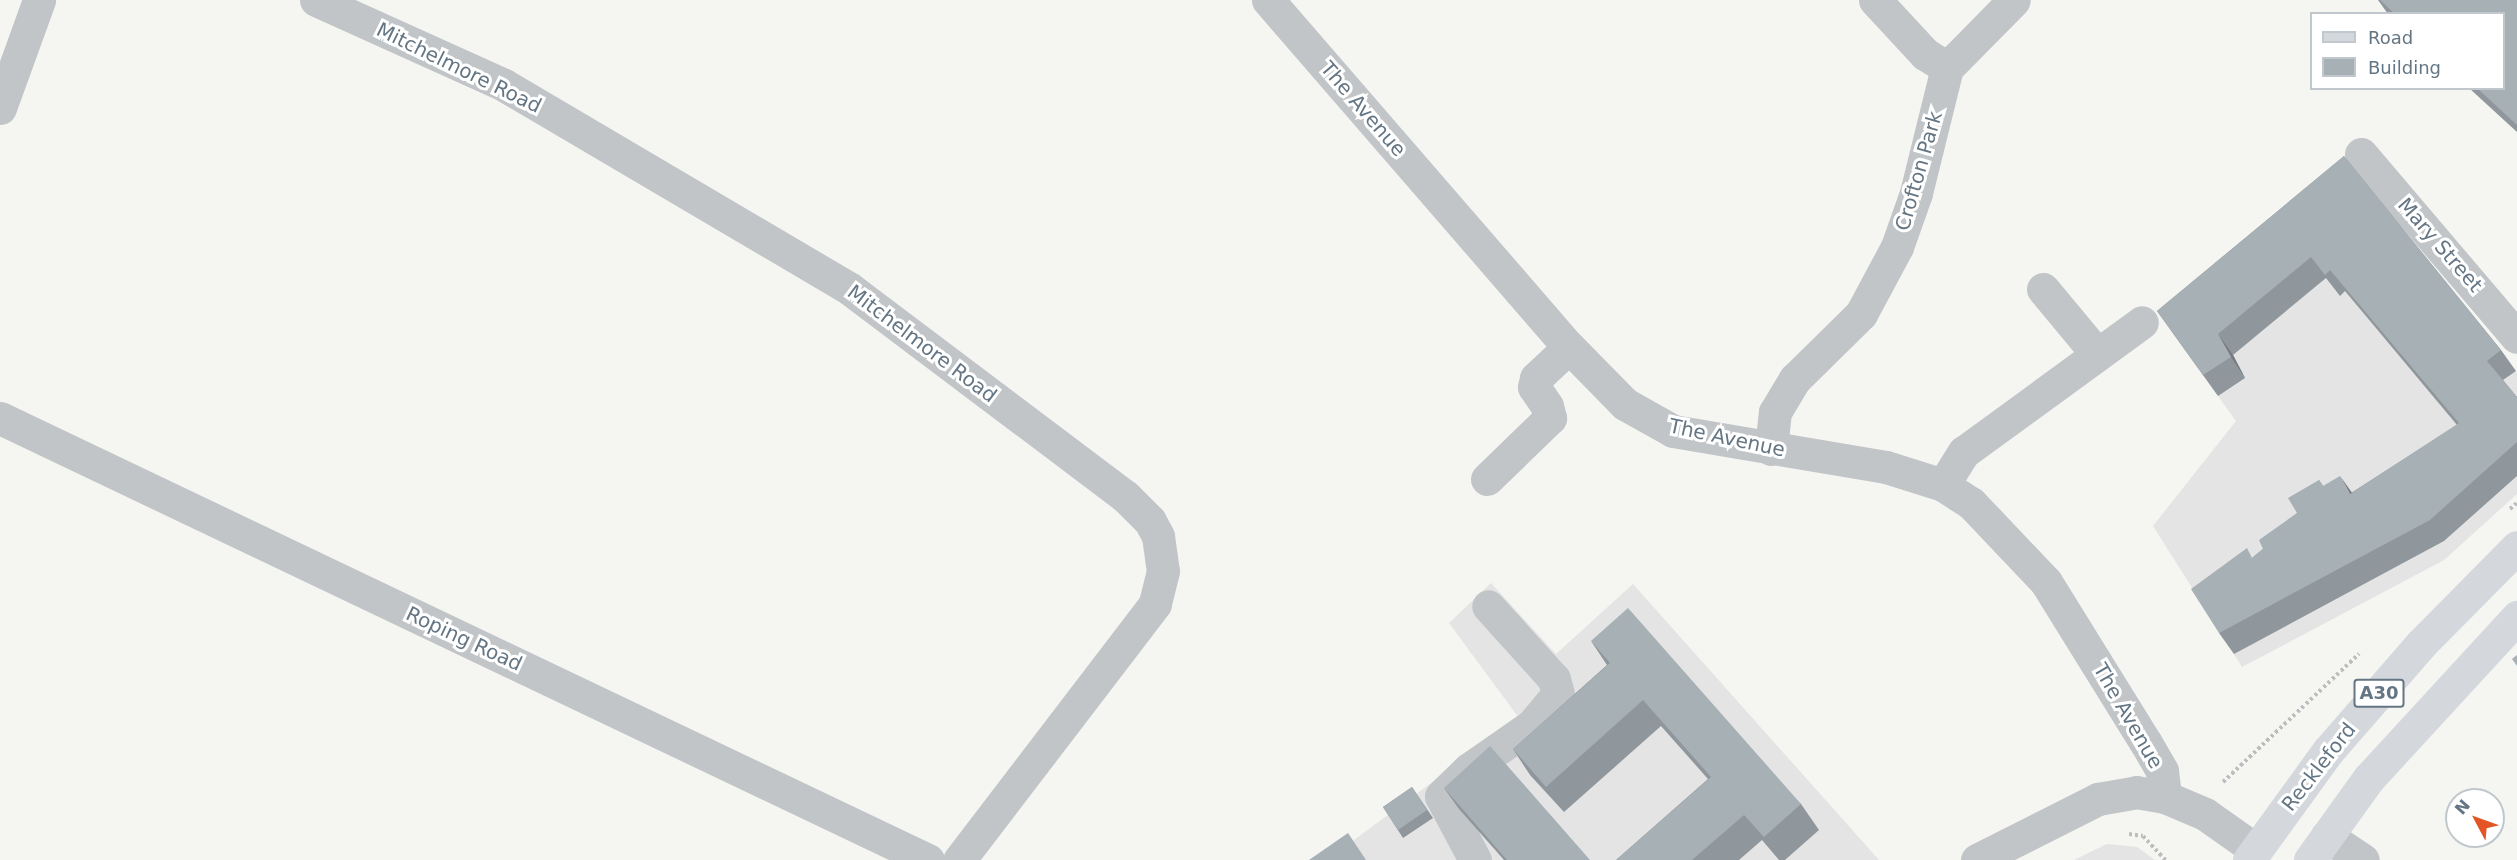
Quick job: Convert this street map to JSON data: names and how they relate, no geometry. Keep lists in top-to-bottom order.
{
  "streets": {
    "main road": ["A30", "Reckleford"],
    "street": [
      "Mitchelmore Road",
      "The Avenue",
      "Crofton Park",
      "Mary Street",
      "Roping Road"
    ]
  },
  "crossings": [
    ["The Avenue", "Crofton Park"]
  ],
  "legend": ["Road", "Building"],
  "north": "top left"
}
